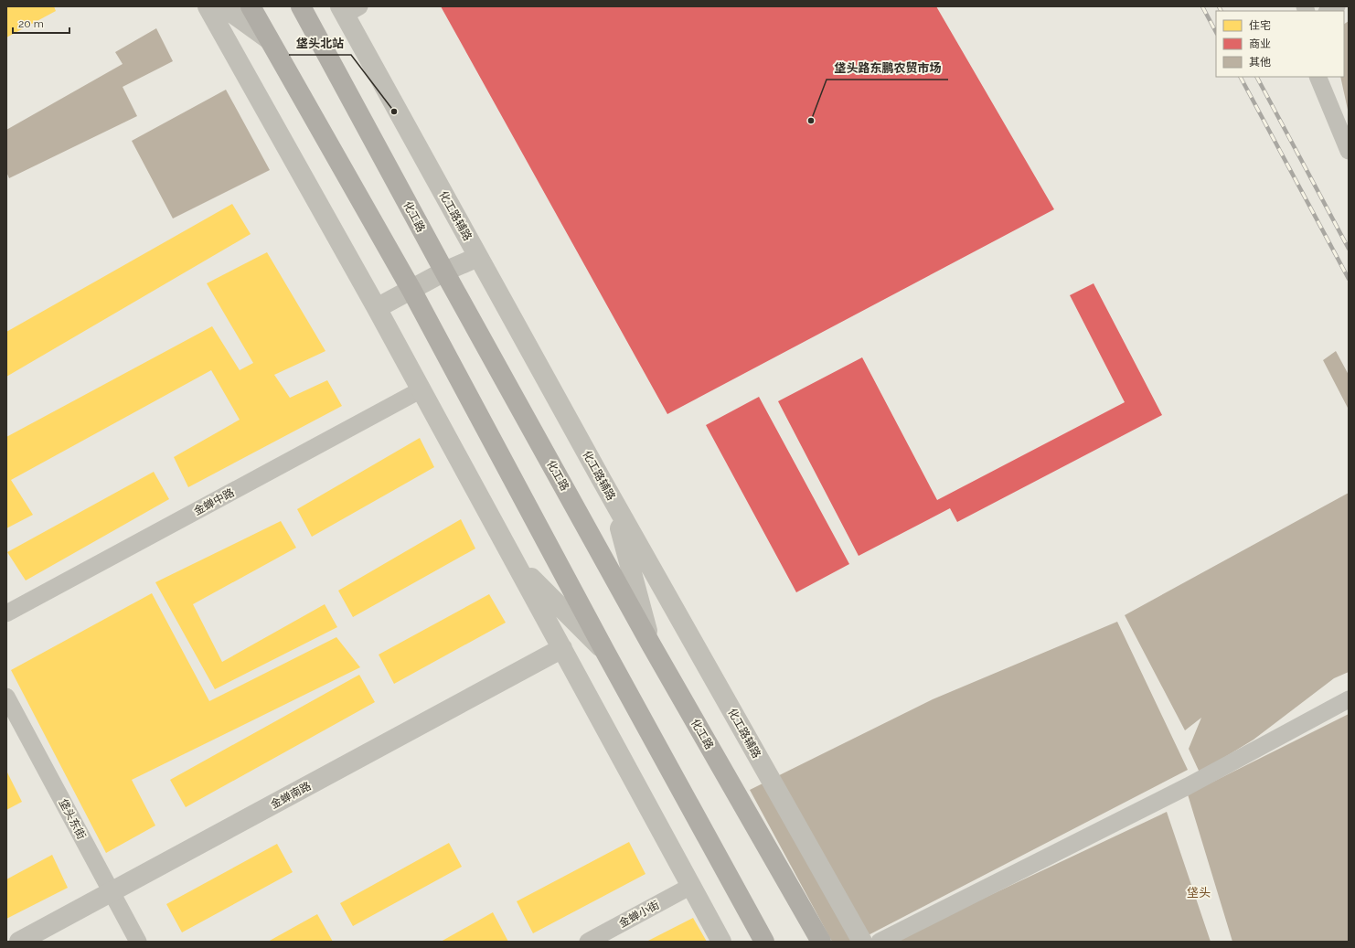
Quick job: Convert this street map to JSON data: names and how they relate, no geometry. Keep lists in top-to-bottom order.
{
  "streets": {
    "main road": ["化工路"],
    "street": [
      "化工路辅路",
      "金蝉中路",
      "金蝉南路",
      "垡头东街",
      "金蝉小街"
    ]
  },
  "crossings": [
    ["金蝉南路", "垡头东街"]
  ],
  "districts": ["垡头"],
  "places": ["垡头北站", "垡头路东鹏农贸市场"],
  "legend": ["住宅", "商业", "其他"],
  "scale_bar": "20 m"
}
